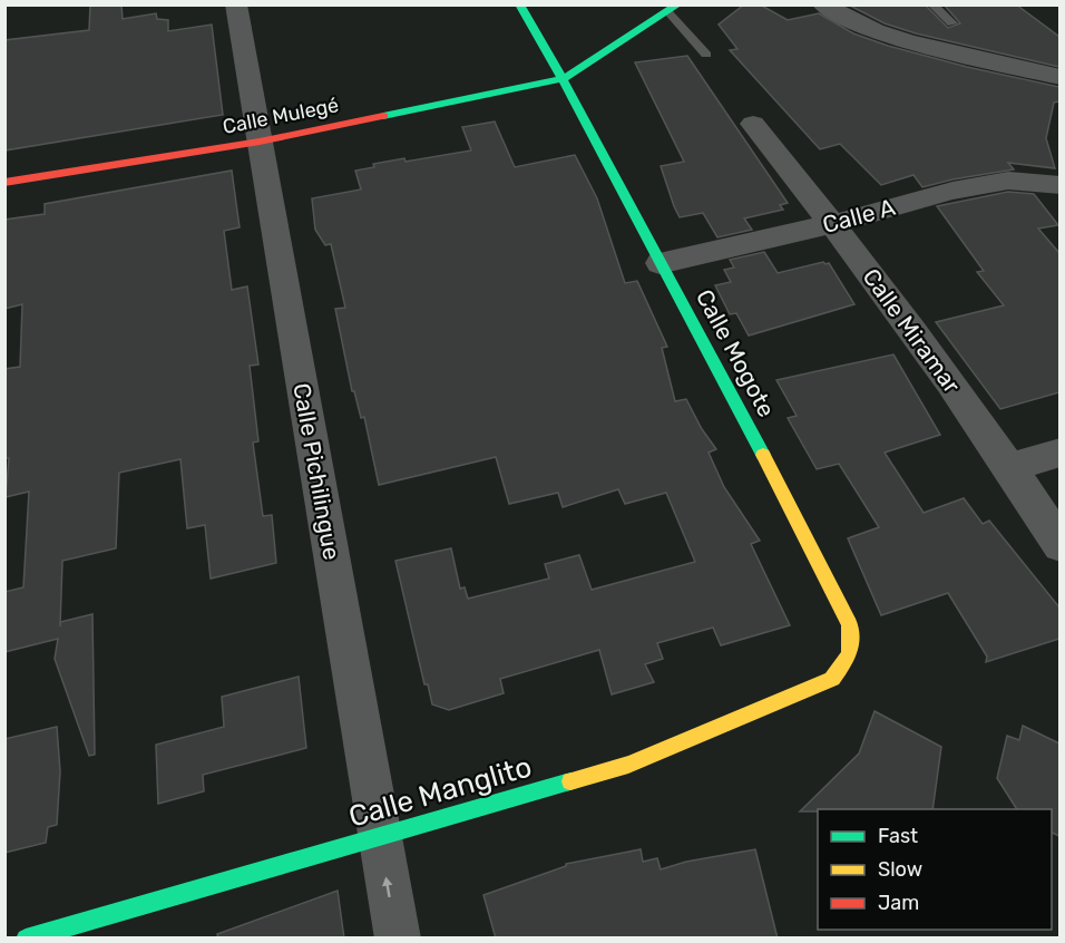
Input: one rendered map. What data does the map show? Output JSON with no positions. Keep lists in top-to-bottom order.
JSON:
{
  "streets": {
    "street": [
      "Calle Mulegé",
      "Calle A",
      "Calle Miramar",
      "Calle Mogote",
      "Calle Pichilingue",
      "Calle Manglito"
    ]
  },
  "crossings": [
    ["Calle Mulegé", "Calle Mogote"],
    ["Calle Mulegé", "Calle Pichilingue"],
    ["Calle A", "Calle Miramar"],
    ["Calle A", "Calle Mogote"],
    ["Calle Mogote", "Calle Manglito"],
    ["Calle Pichilingue", "Calle Manglito"]
  ],
  "legend": ["Fast", "Slow", "Jam"]
}
